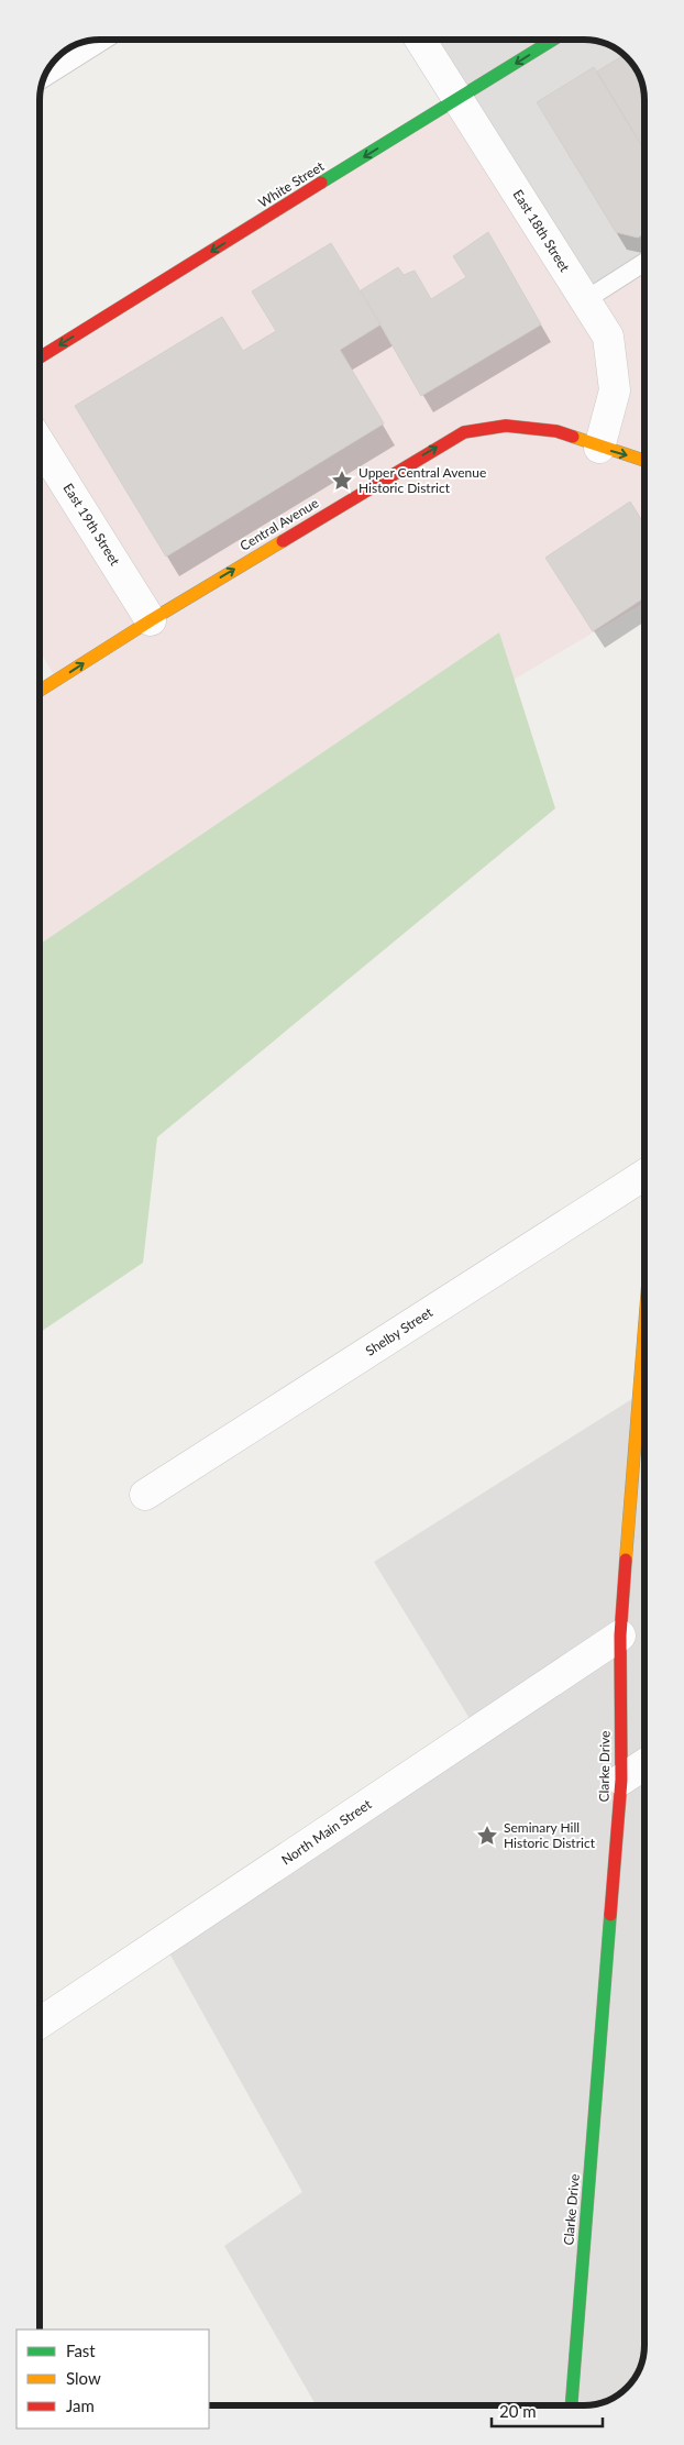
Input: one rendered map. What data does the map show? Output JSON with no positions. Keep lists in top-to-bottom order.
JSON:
{
  "streets": {
    "main road": ["White Street", "Central Avenue", "Clarke Drive"],
    "street": [
      "East 18th Street",
      "East 19th Street",
      "Shelby Street",
      "North Main Street"
    ]
  },
  "crossings": [
    ["White Street", "East 18th Street"],
    ["East 18th Street", "Central Avenue"],
    ["East 19th Street", "Central Avenue"],
    ["Clarke Drive", "North Main Street"]
  ],
  "one_way": ["White Street", "Central Avenue"],
  "places": {
    "place": ["Upper Central Avenue Historic District", "Seminary Hill Historic District"]
  },
  "legend": ["Fast", "Slow", "Jam"],
  "scale_bar": "20 m"
}
